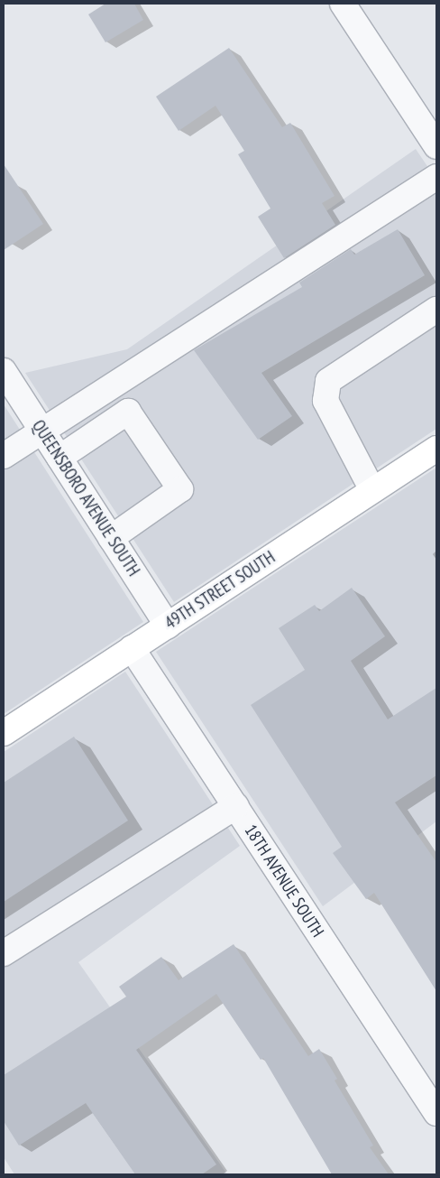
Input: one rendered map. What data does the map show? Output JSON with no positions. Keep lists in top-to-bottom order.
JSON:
{
  "streets": {
    "main road": ["49TH STREET SOUTH"],
    "street": ["QUEENSBORO AVENUE SOUTH", "18TH AVENUE SOUTH"]
  },
  "crossings": [
    ["QUEENSBORO AVENUE SOUTH", "49TH STREET SOUTH"],
    ["49TH STREET SOUTH", "18TH AVENUE SOUTH"]
  ]
}
